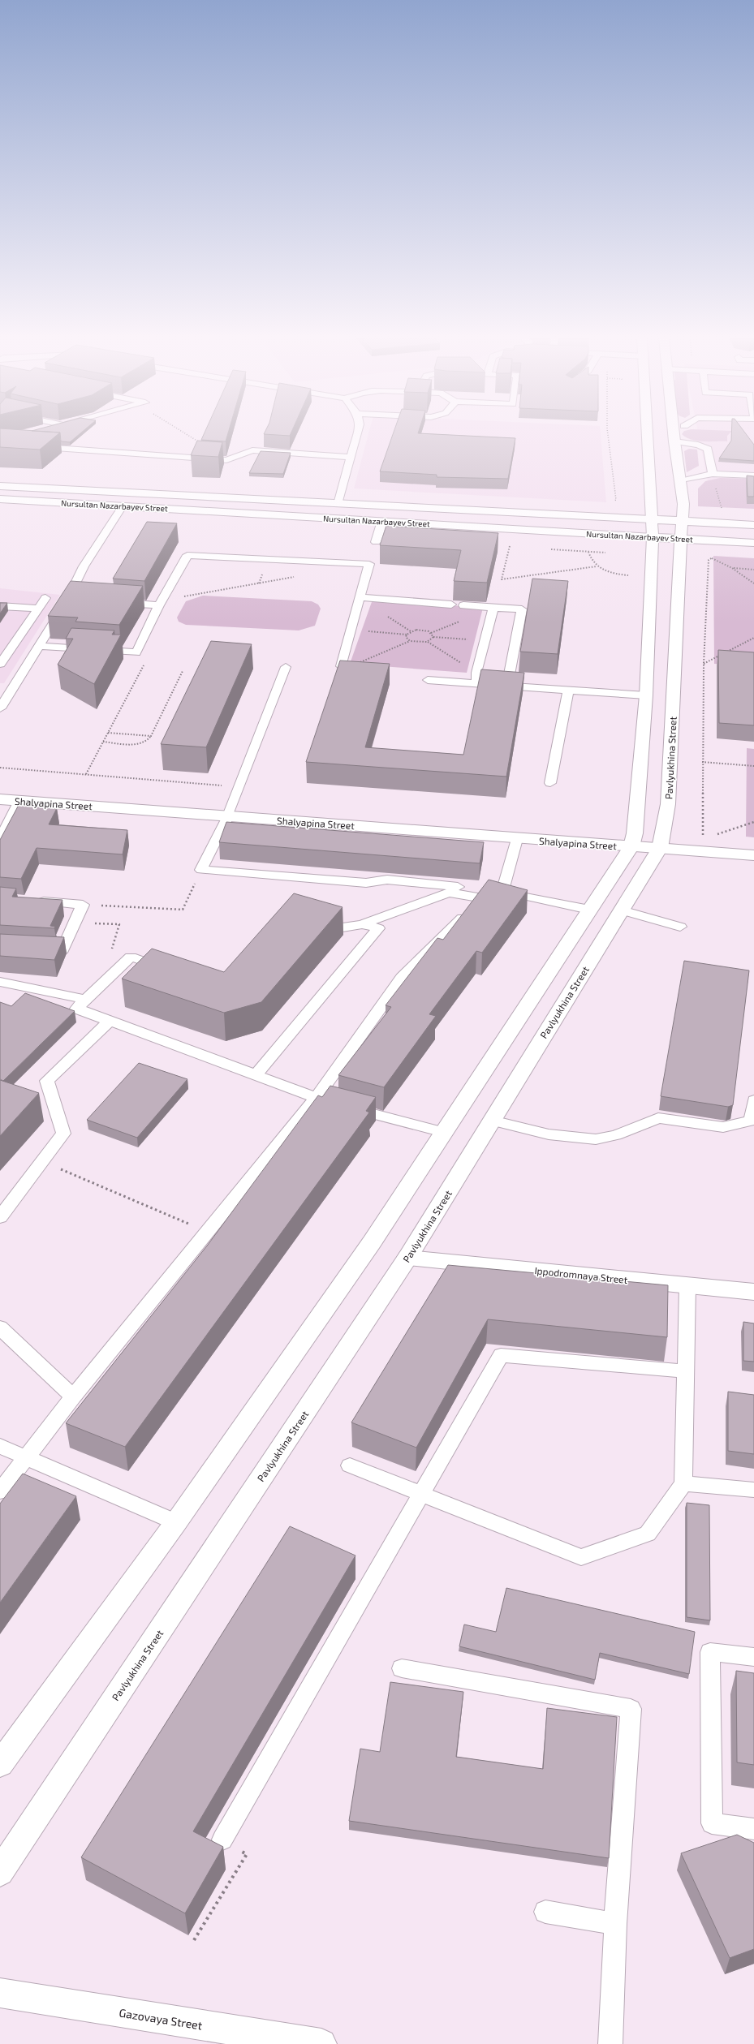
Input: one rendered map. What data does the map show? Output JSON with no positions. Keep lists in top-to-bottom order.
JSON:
{
  "streets": {
    "main road": [
      "Nursultan Nazarbayev Street",
      "Pavlyukhina Street",
      "Shalyapina Street",
      "Ippodromnaya Street",
      "Gazovaya Street"
    ]
  },
  "crossings": [
    ["Nursultan Nazarbayev Street", "Pavlyukhina Street"],
    ["Pavlyukhina Street", "Shalyapina Street"],
    ["Pavlyukhina Street", "Ippodromnaya Street"]
  ]
}
